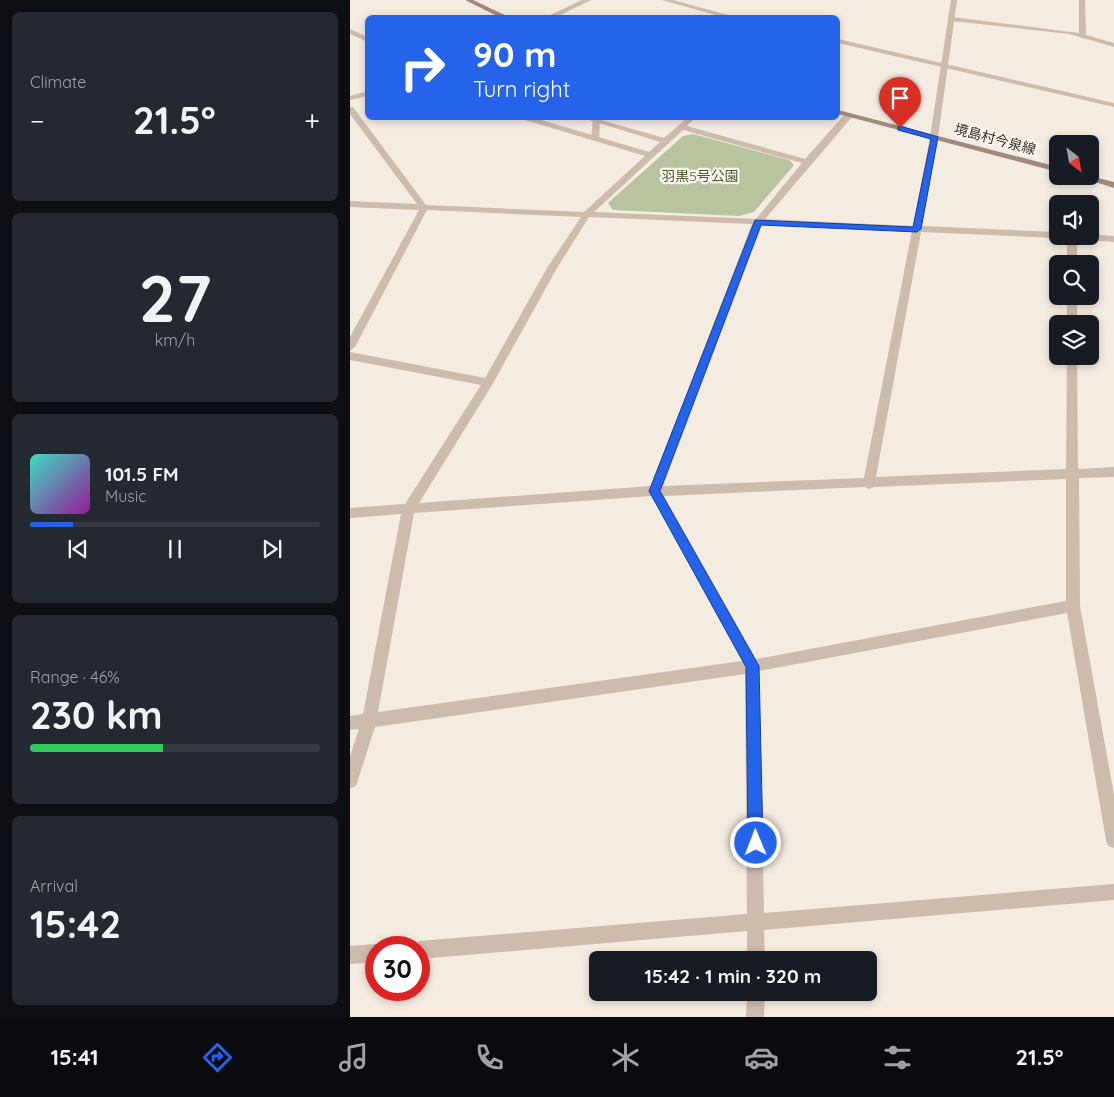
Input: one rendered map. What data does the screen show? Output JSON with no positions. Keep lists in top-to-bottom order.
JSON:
{
  "streets": {
    "main road": ["境島村今泉線"]
  },
  "parks": ["羽黒5号公園"],
  "north": "bottom right",
  "page": {
    "tile": [
      "Climate",
      ["27", "km/h"],
      ["Range · 46%", "230 km"],
      ["Arrival", "15:42"]
    ],
    "turn": ["90 m", "Turn right"],
    "heat": ["−", "21.5°", "+"],
    "song": ["101.5 FM", "Music"],
    "limit": "30",
    "trip": "15:42 · 1 min · 320 m",
    "tabs": ["15:41", "21.5°"]
  }
}
